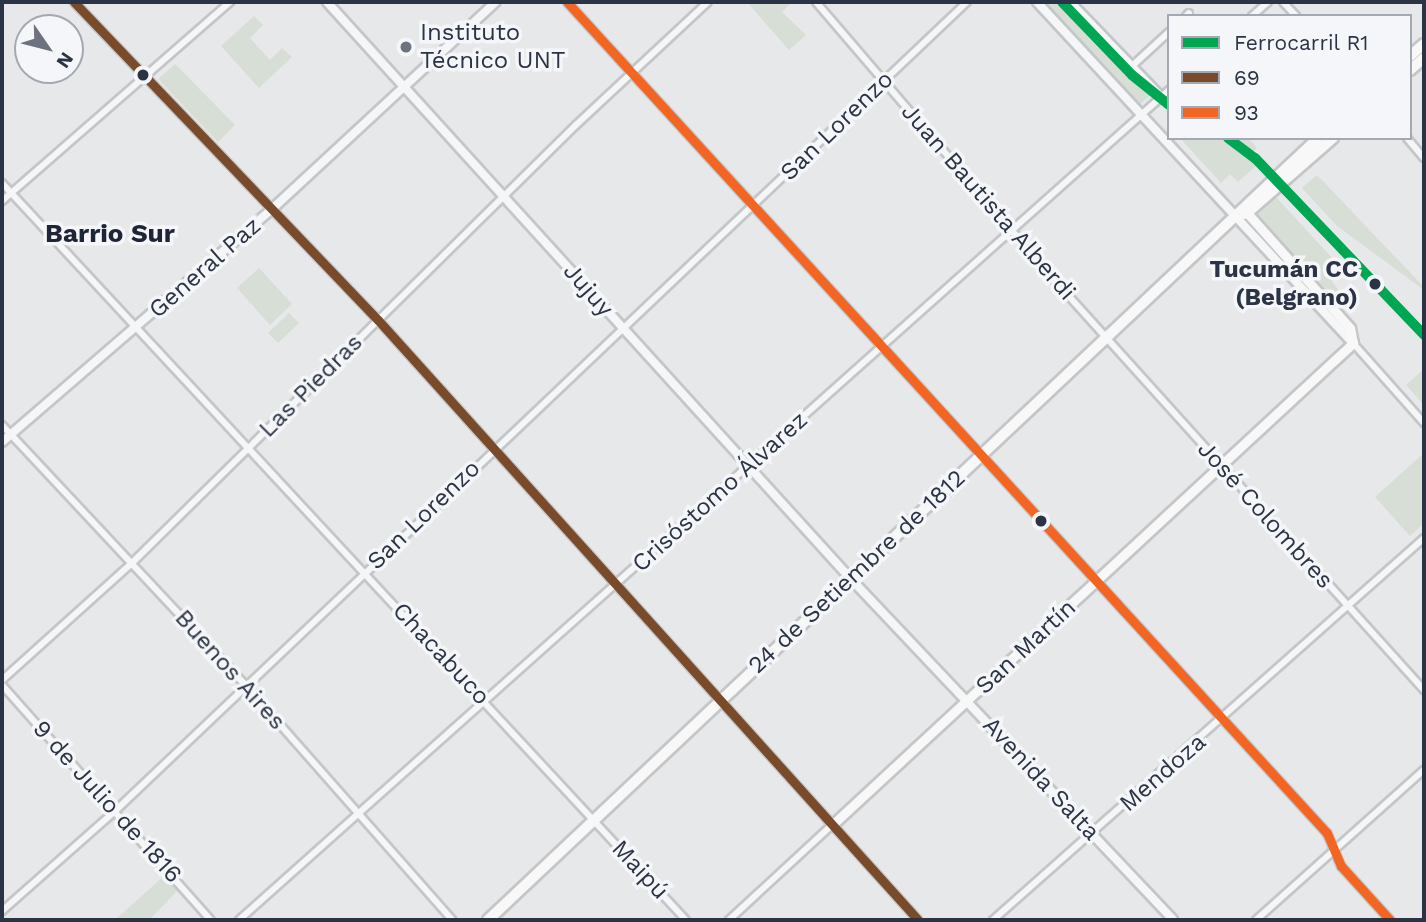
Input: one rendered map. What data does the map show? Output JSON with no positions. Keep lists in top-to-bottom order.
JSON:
{
  "streets": {
    "main road": ["24 de Setiembre de 1812", "San Martín"],
    "street": [
      "San Lorenzo",
      "Juan Bautista Alberdi",
      "General Paz",
      "Jujuy",
      "Las Piedras",
      "Crisóstomo Álvarez",
      "José Colombres",
      "Chacabuco",
      "Buenos Aires",
      "Mendoza",
      "Avenida Salta",
      "9 de Julio de 1816",
      "Maipú"
    ]
  },
  "crossings": [
    ["San Lorenzo", "Juan Bautista Alberdi"],
    ["San Lorenzo", "Jujuy"],
    ["San Lorenzo", "Chacabuco"],
    ["San Lorenzo", "Buenos Aires"],
    ["San Lorenzo", "9 de Julio de 1816"],
    ["Juan Bautista Alberdi", "Crisóstomo Álvarez"],
    ["Juan Bautista Alberdi", "José Colombres"],
    ["Juan Bautista Alberdi", "24 de Setiembre de 1812"],
    ["General Paz", "Jujuy"],
    ["General Paz", "Chacabuco"],
    ["General Paz", "Buenos Aires"],
    ["Jujuy", "Las Piedras"],
    ["Jujuy", "Crisóstomo Álvarez"],
    ["Jujuy", "24 de Setiembre de 1812"],
    ["Jujuy", "Avenida Salta"],
    ["Las Piedras", "Chacabuco"],
    ["Las Piedras", "Buenos Aires"],
    ["Las Piedras", "9 de Julio de 1816"],
    ["Crisóstomo Álvarez", "Chacabuco"],
    ["Crisóstomo Álvarez", "Buenos Aires"],
    ["José Colombres", "24 de Setiembre de 1812"],
    ["José Colombres", "San Martín"],
    ["José Colombres", "Mendoza"],
    ["24 de Setiembre de 1812", "Chacabuco"],
    ["24 de Setiembre de 1812", "Avenida Salta"],
    ["24 de Setiembre de 1812", "Maipú"],
    ["San Martín", "Avenida Salta"],
    ["Chacabuco", "Maipú"],
    ["Mendoza", "Avenida Salta"]
  ],
  "districts": ["Barrio Sur"],
  "places": ["Instituto Técnico UNT", "Tucumán CC (Belgrano)"],
  "lines": ["rail line R1", "transit line 69", "transit line 93"],
  "legend": ["Ferrocarril R1", "69", "93"],
  "north": "bottom right"
}
